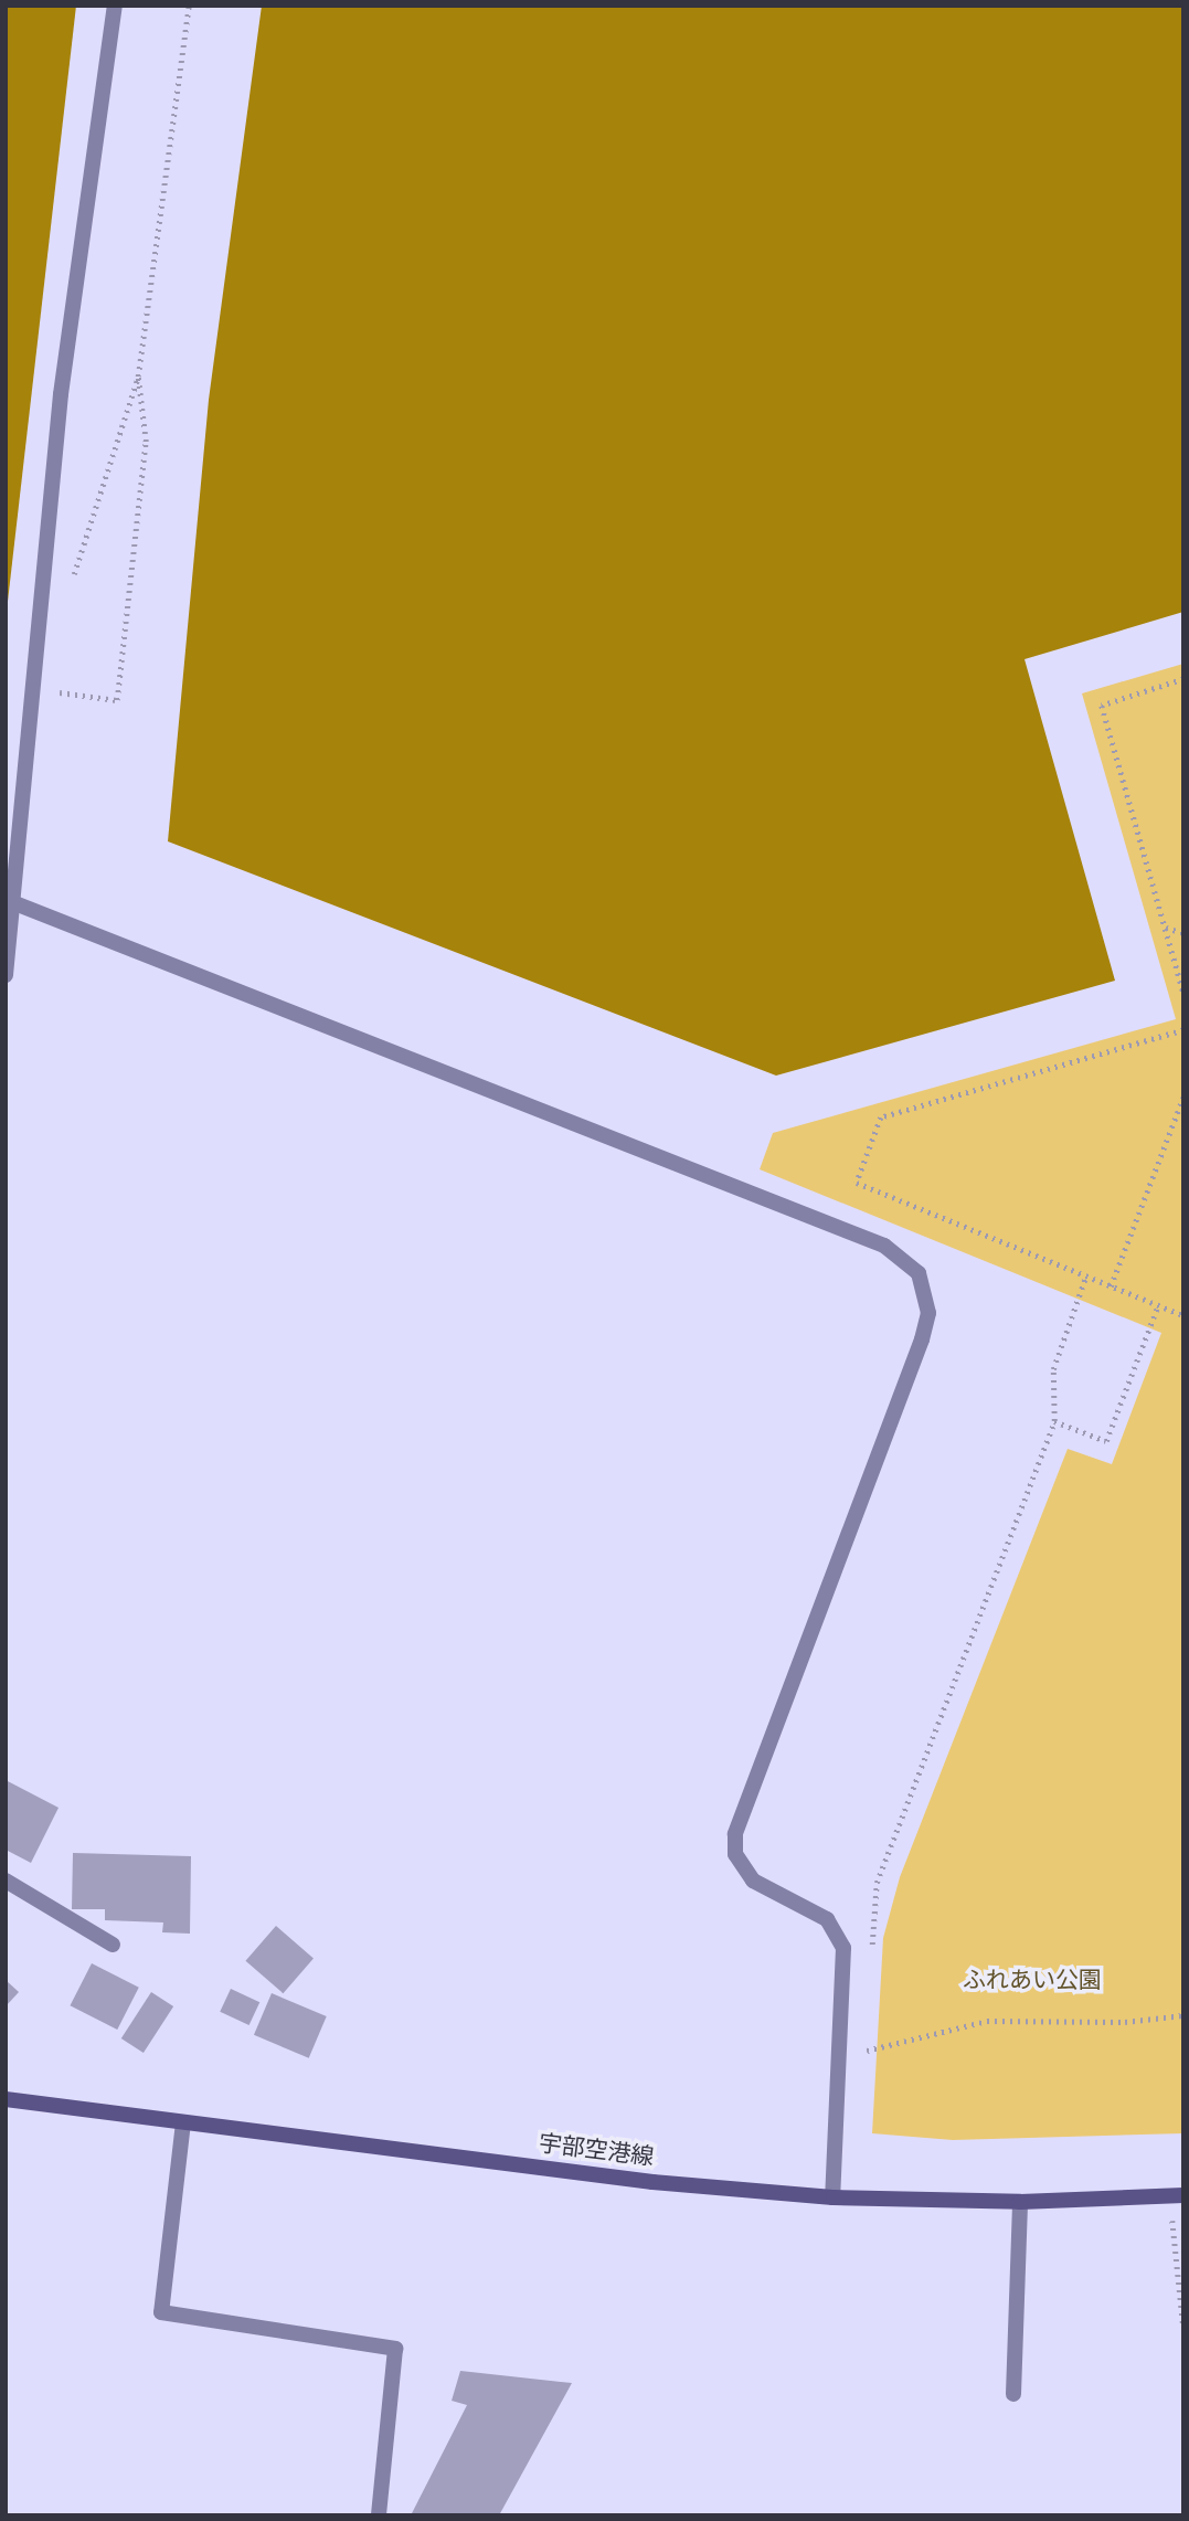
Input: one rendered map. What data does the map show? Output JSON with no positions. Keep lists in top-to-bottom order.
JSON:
{
  "streets": {
    "main road": ["宇部空港線"]
  },
  "parks": ["ふれあい公園"]
}
